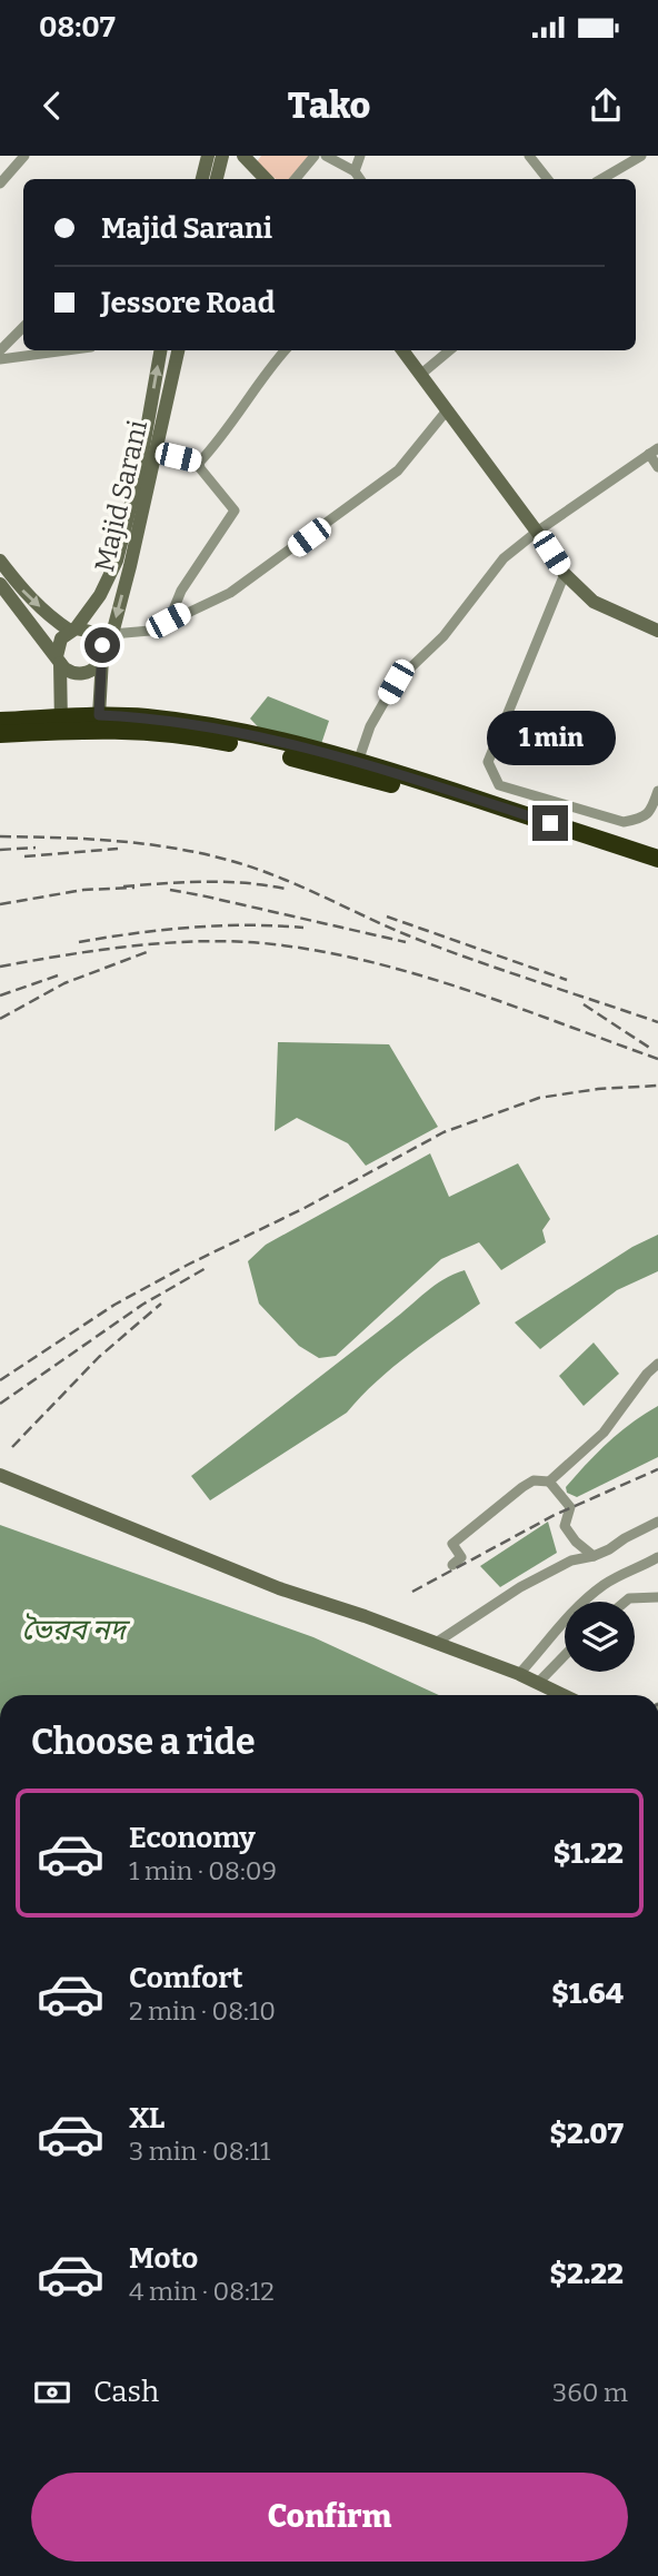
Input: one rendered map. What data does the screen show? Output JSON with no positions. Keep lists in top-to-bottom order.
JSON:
{
  "streets": {
    "main road": ["Majid Sarani"]
  },
  "water": ["ভৈরব নদ"],
  "page": {
    "status": "08:07",
    "header": "Tako",
    "banner": ["Majid Sarani", "Jessore Road"],
    "bubble": "1 min",
    "heading": "Choose a ride",
    "list": [
      {
        "name": "Economy",
        "note": "1 min · 08:09",
        "value": "$1.22"
      },
      {
        "name": "Comfort",
        "note": "2 min · 08:10",
        "value": "$1.64"
      },
      {
        "name": "XL",
        "note": "3 min · 08:11",
        "value": "$2.07"
      },
      {
        "name": "Moto",
        "note": "4 min · 08:12",
        "value": "$2.22"
      }
    ],
    "pay": ["Cash", "360 m"],
    "buttons": "Confirm"
  }
}
